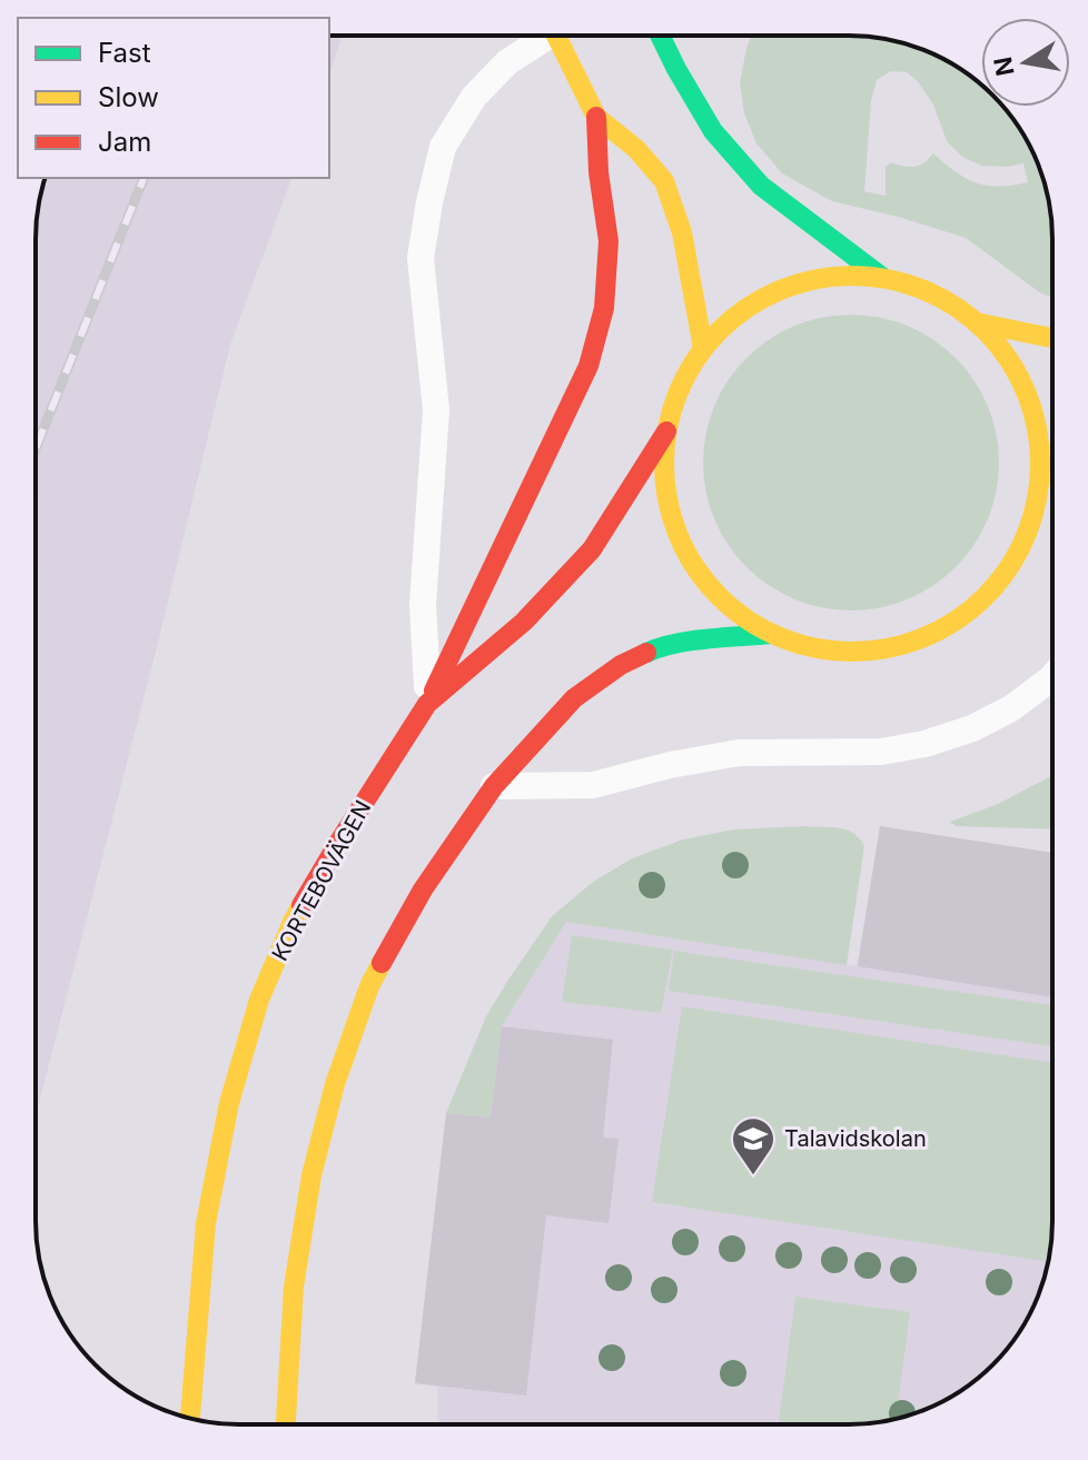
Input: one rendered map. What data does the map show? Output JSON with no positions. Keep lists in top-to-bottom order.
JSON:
{
  "streets": {
    "street": ["KORTEBOVÄGEN"]
  },
  "places": {
    "school or university": ["Talavidskolan"]
  },
  "legend": ["Fast", "Slow", "Jam"],
  "north": "left"
}
